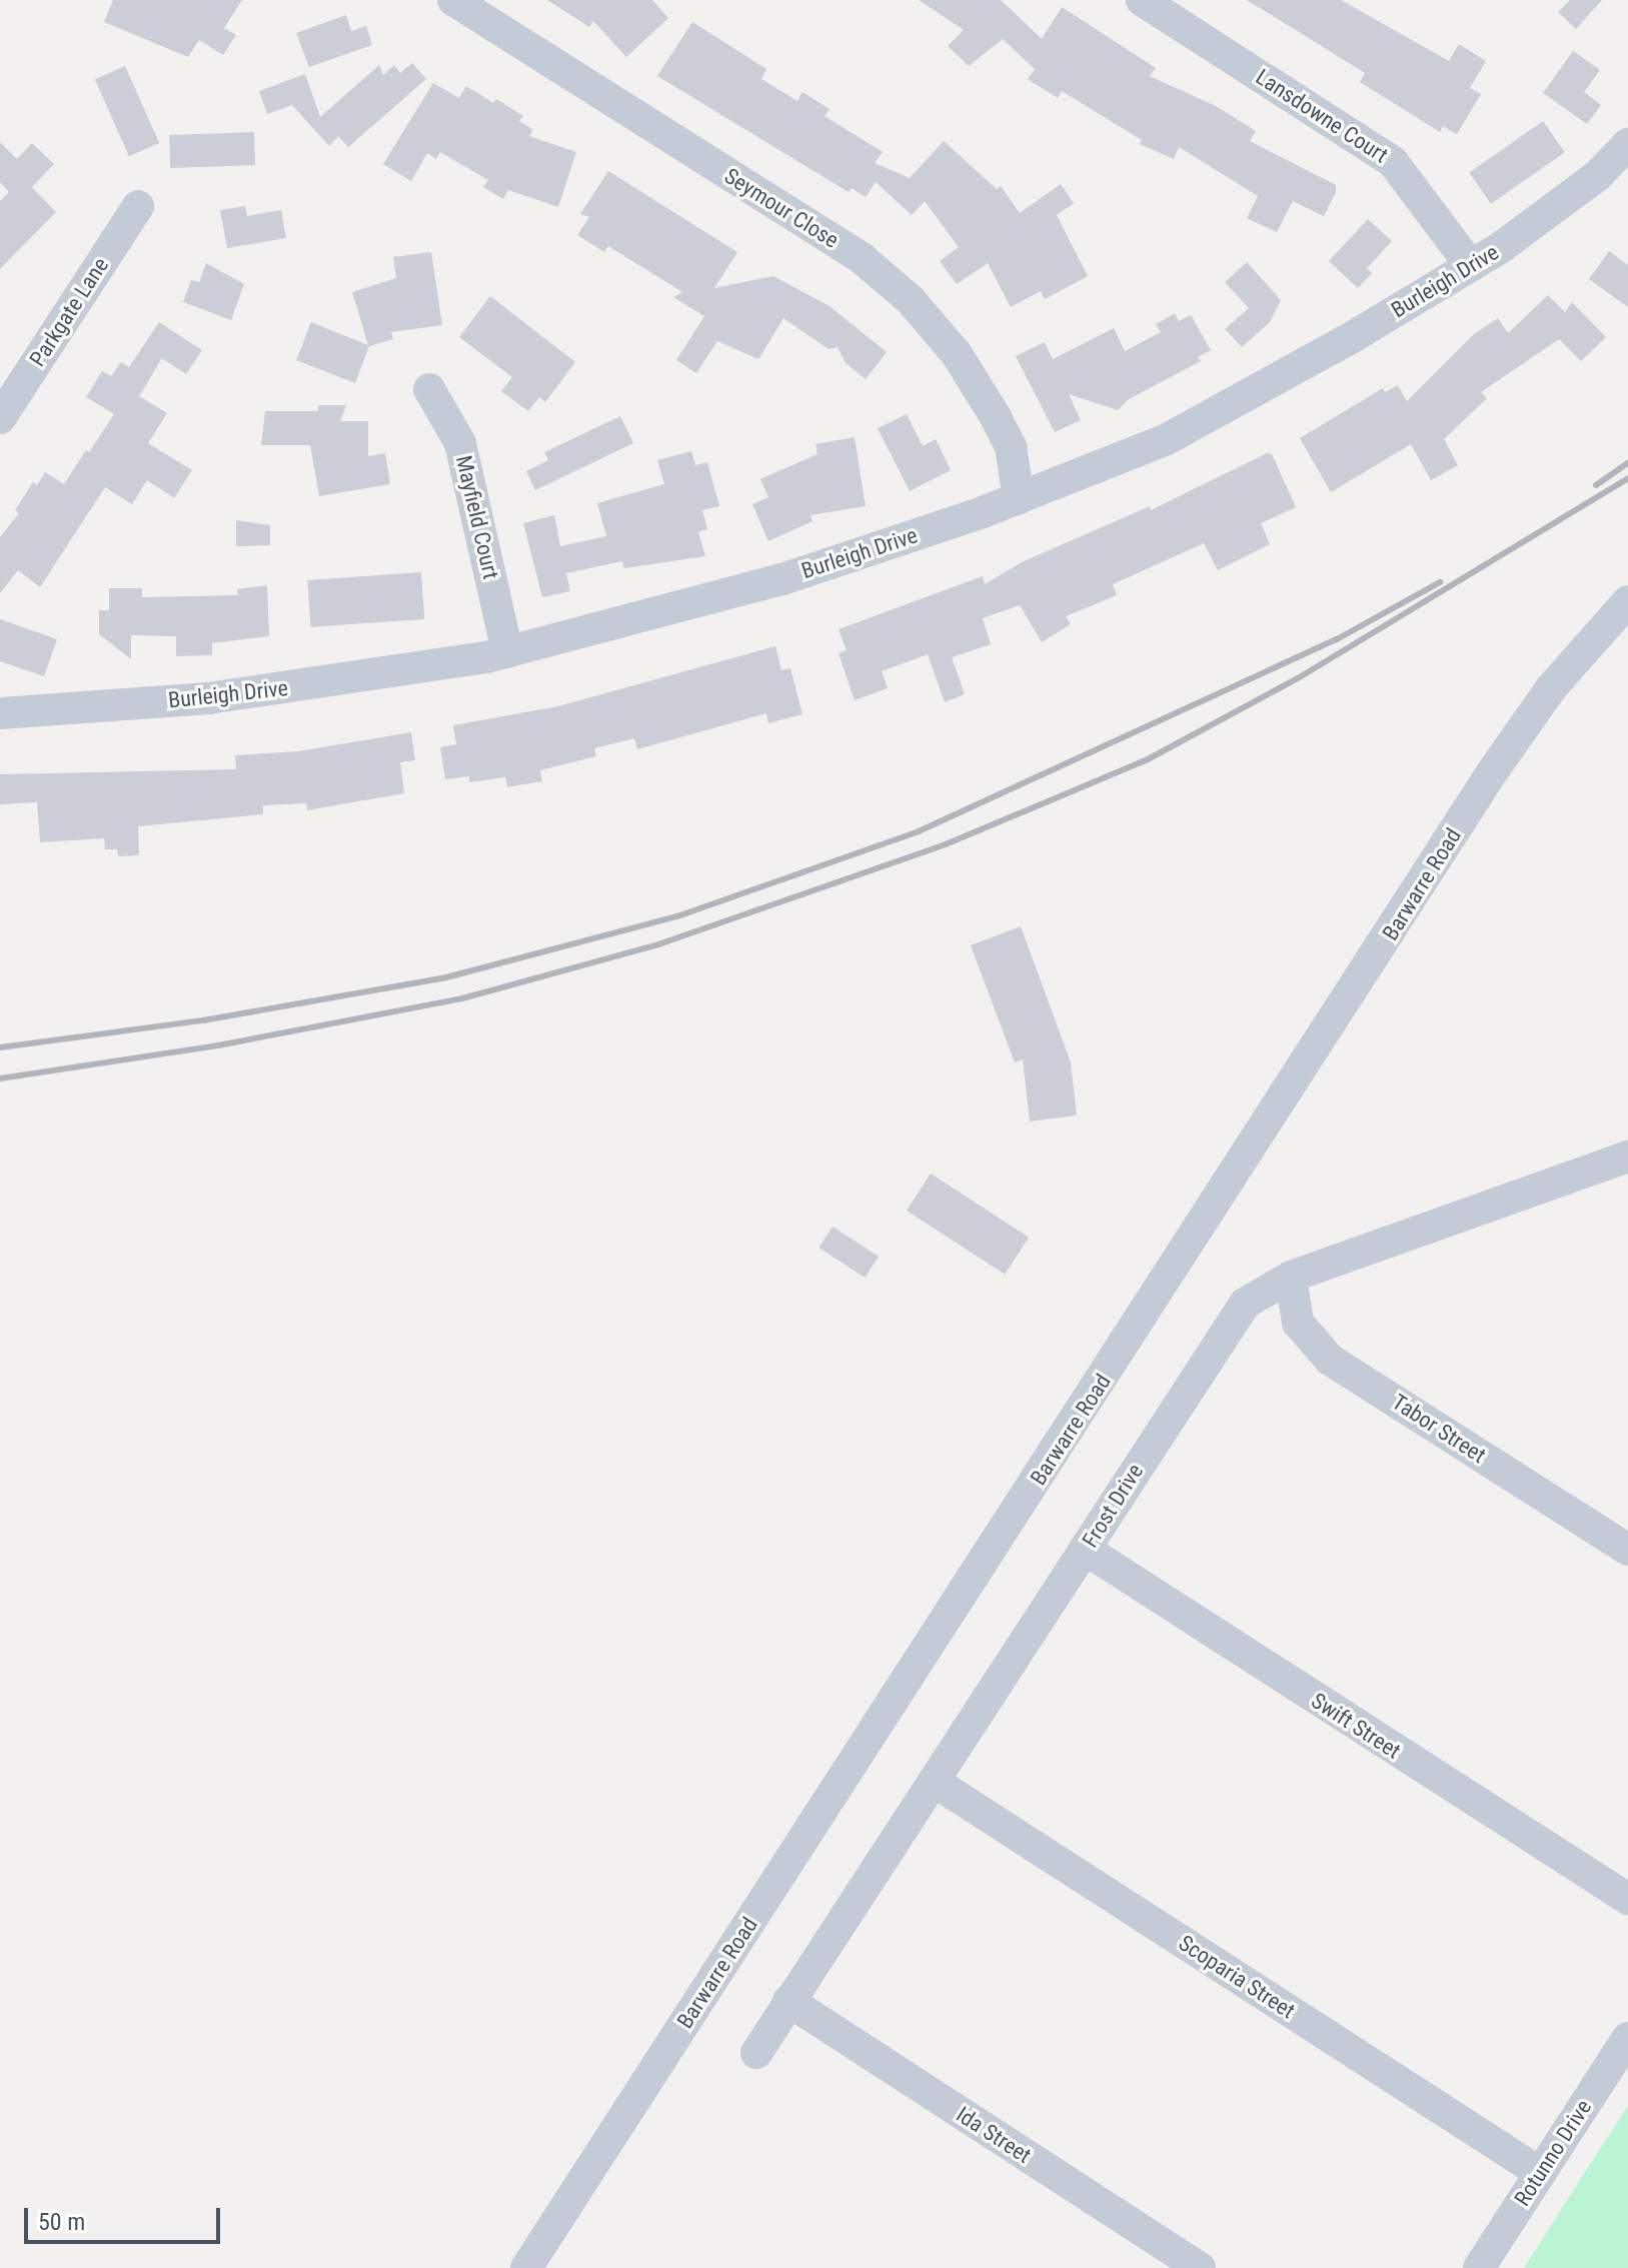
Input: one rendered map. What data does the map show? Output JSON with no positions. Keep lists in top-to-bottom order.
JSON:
{
  "streets": {
    "street": [
      "Lansdowne Court",
      "Seymour Close",
      "Burleigh Drive",
      "Parkgate Lane",
      "Mayfield Court",
      "Barwarre Road",
      "Tabor Street",
      "Frost Drive",
      "Swift Street",
      "Scoparia Street",
      "Ida Street",
      "Rotunno Drive"
    ]
  },
  "crossings": [
    ["Lansdowne Court", "Burleigh Drive"],
    ["Seymour Close", "Burleigh Drive"],
    ["Burleigh Drive", "Mayfield Court"],
    ["Tabor Street", "Frost Drive"],
    ["Frost Drive", "Swift Street"],
    ["Frost Drive", "Scoparia Street"],
    ["Frost Drive", "Ida Street"],
    ["Scoparia Street", "Rotunno Drive"]
  ],
  "scale_bar": "50 m"
}
